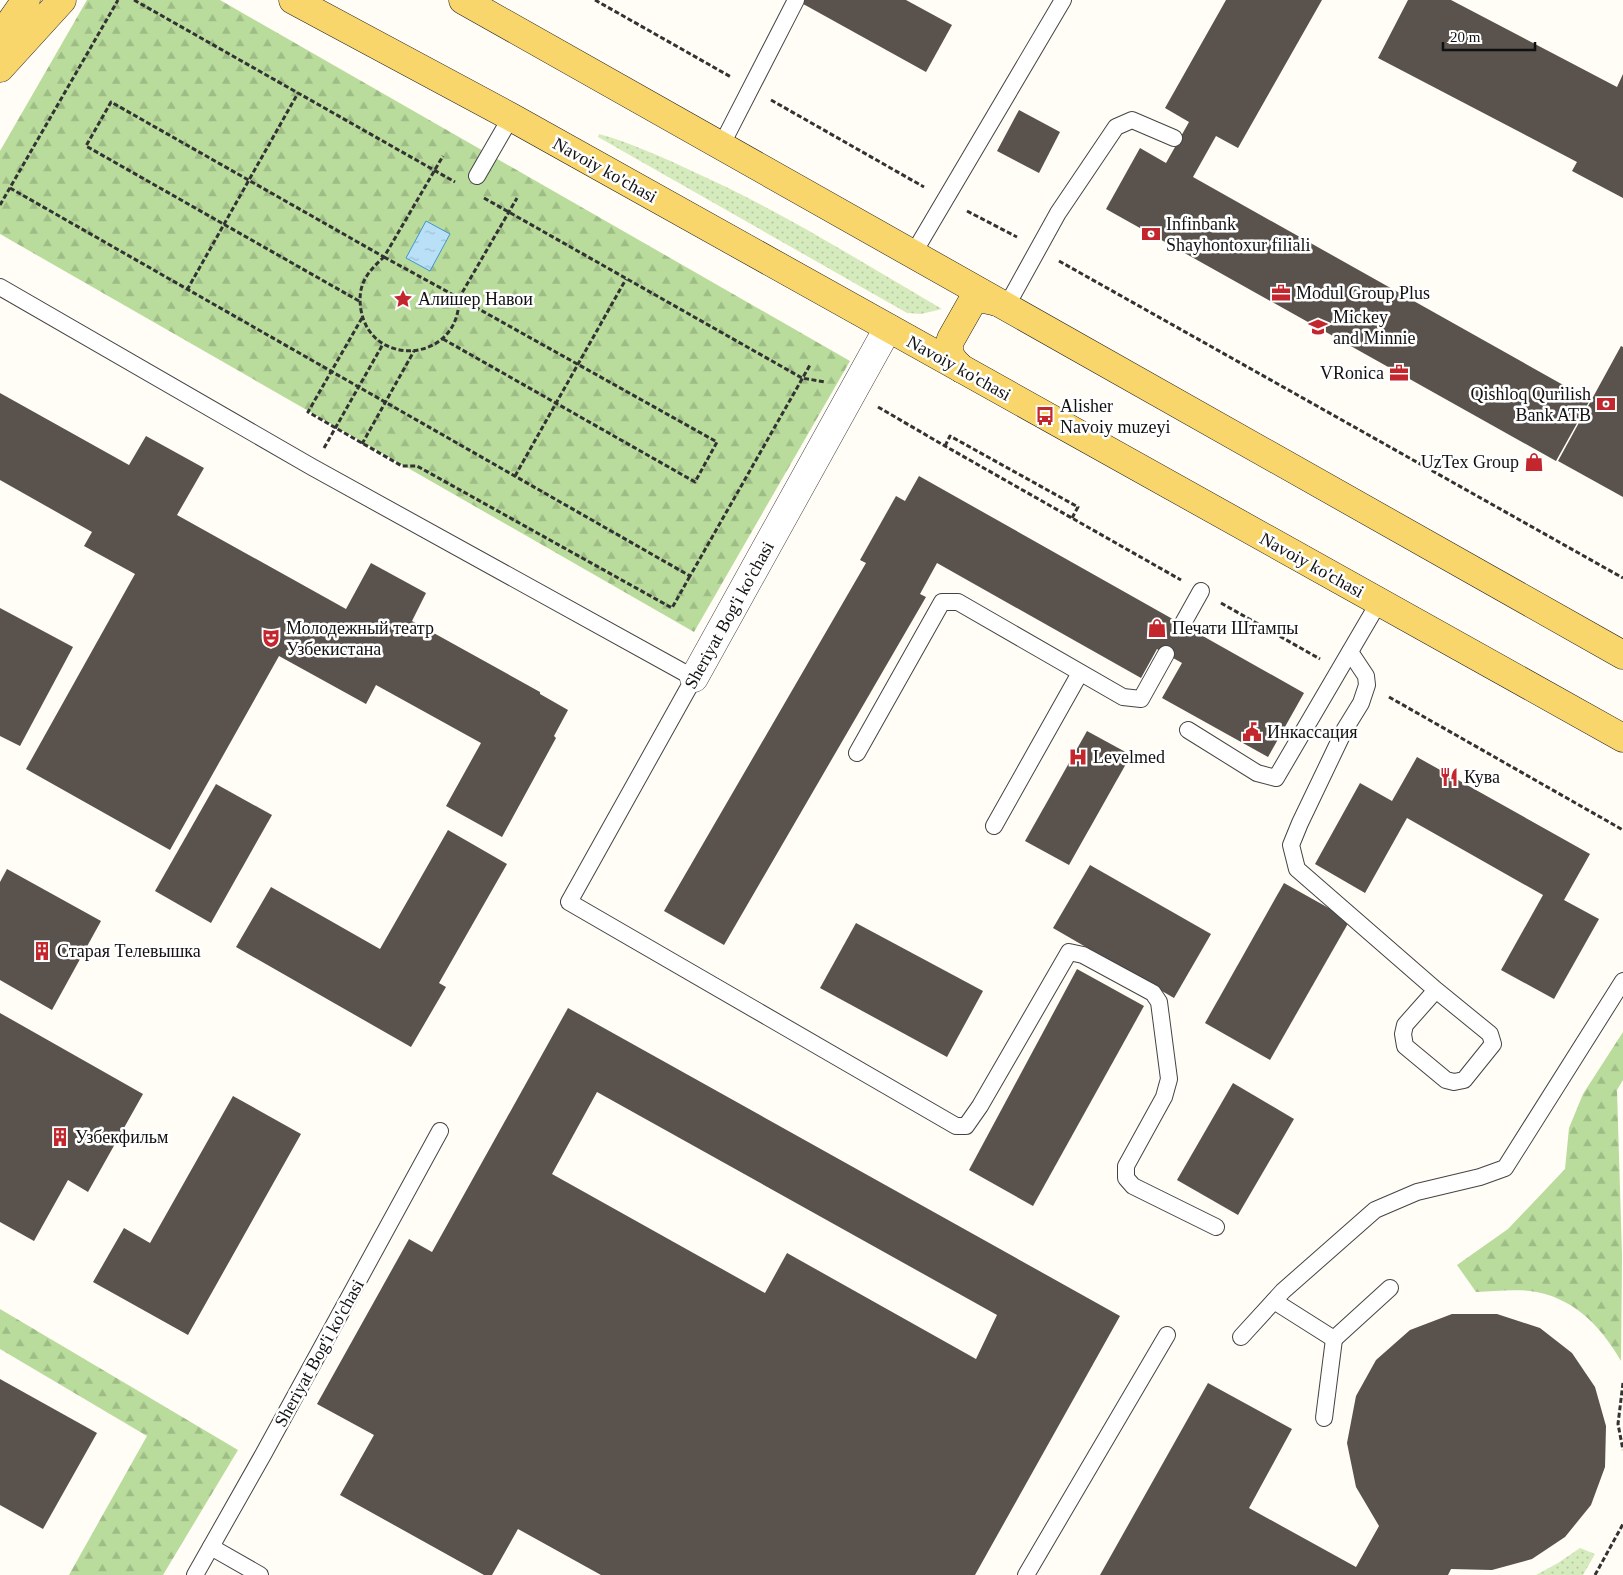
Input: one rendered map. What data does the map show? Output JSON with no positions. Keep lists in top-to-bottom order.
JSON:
{
  "streets": {
    "main road": ["Navoiy ko'chasi"],
    "street": ["Sheriyat Bog'i ko'chasi"]
  },
  "crossings": [
    ["Navoiy ko'chasi", "Sheriyat Bog'i ko'chasi"]
  ],
  "places": {
    "bank": ["Infinbank Shayhontoxur filiali", "Qishloq Qurilish Bank ATB"],
    "office": ["Modul Group Plus", "VRonica"],
    "place": ["Алишер Навои"],
    "school or university": ["Mickey and Minnie"],
    "bus stop": ["Alisher Navoiy muzeyi"],
    "shop": ["UzTex Group", "Печати Штампы"],
    "theatre": ["Молодежный театр Узбекистана"],
    "public building": ["Инкасcация"],
    "hospital": ["Levelmed"],
    "restaurant": ["Кува"],
    "building": ["Старая Телевышка", "Узбекфильм"]
  },
  "scale_bar": "20 m"
}
